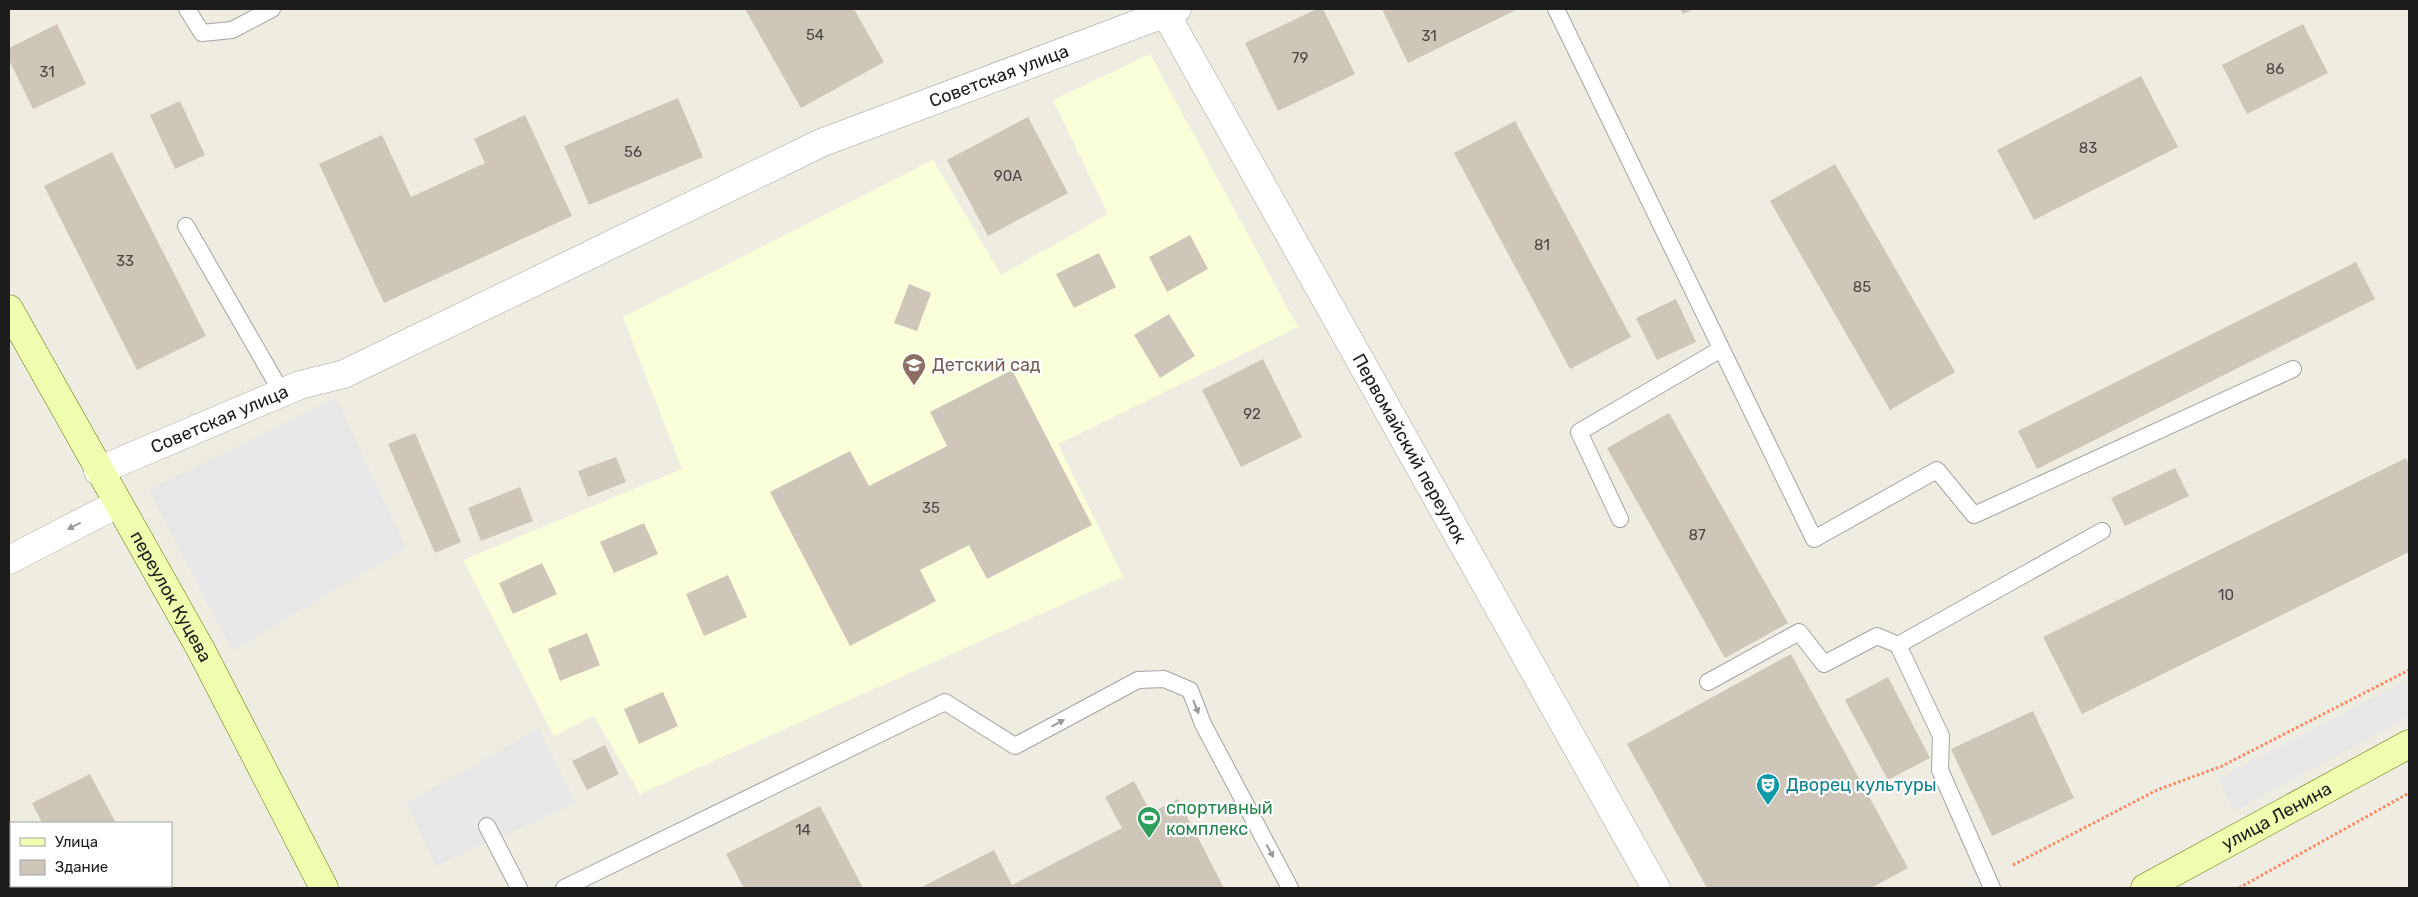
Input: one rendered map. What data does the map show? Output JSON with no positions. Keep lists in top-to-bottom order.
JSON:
{
  "streets": {
    "street": [
      "Советская улица",
      "Первомайский переулок",
      "переулок Куцева",
      "улица Ленина"
    ]
  },
  "crossings": [
    ["Советская улица", "Первомайский переулок"],
    ["Советская улица", "переулок Куцева"]
  ],
  "places": {
    "school or university": ["Детский сад"],
    "theatre": ["Дворец культуры"],
    "sports": ["спортивный комплекс"]
  },
  "house_numbers": [
    "54",
    "31",
    "79",
    "86",
    "31",
    "83",
    "56",
    "90А",
    "81",
    "33",
    "85",
    "92",
    "35",
    "87",
    "10",
    "14"
  ],
  "legend": ["Улица", "Здание"]
}
